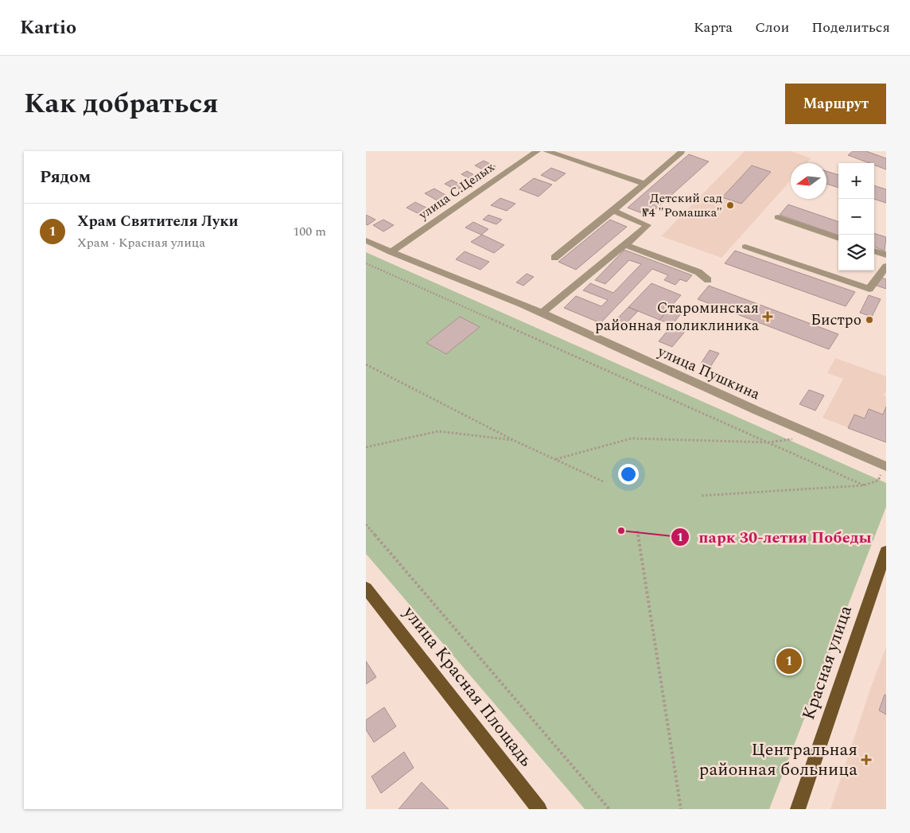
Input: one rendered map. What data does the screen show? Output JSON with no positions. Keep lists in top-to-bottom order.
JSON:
{
  "streets": {
    "main road": ["Красная улица", "улица Красная Площадь"],
    "street": ["улица С.Целых", "улица Пушкина"]
  },
  "crossings": [
    ["улица С.Целых", "улица Пушкина"]
  ],
  "places": {
    "other": ["Детский сад №4 \"Ромашка\"", "Бистро", "парк 30-летия Победы"],
    "health": ["Староминская районная поликлиника", "Центральная районная больница"]
  },
  "north": "left",
  "page": {
    "header": "Kartio",
    "nav": ["Карта", "Слои", "Поделиться"],
    "title": "Как добраться",
    "buttons": "Маршрут",
    "heading": "Рядом",
    "map_buttons": ["+", "−"],
    "list": [
      {
        "mark": "1",
        "name": "Храм Святителя Луки",
        "note": "Храм · Красная улица",
        "value": "100 m"
      }
    ],
    "pins": "1"
  }
}
